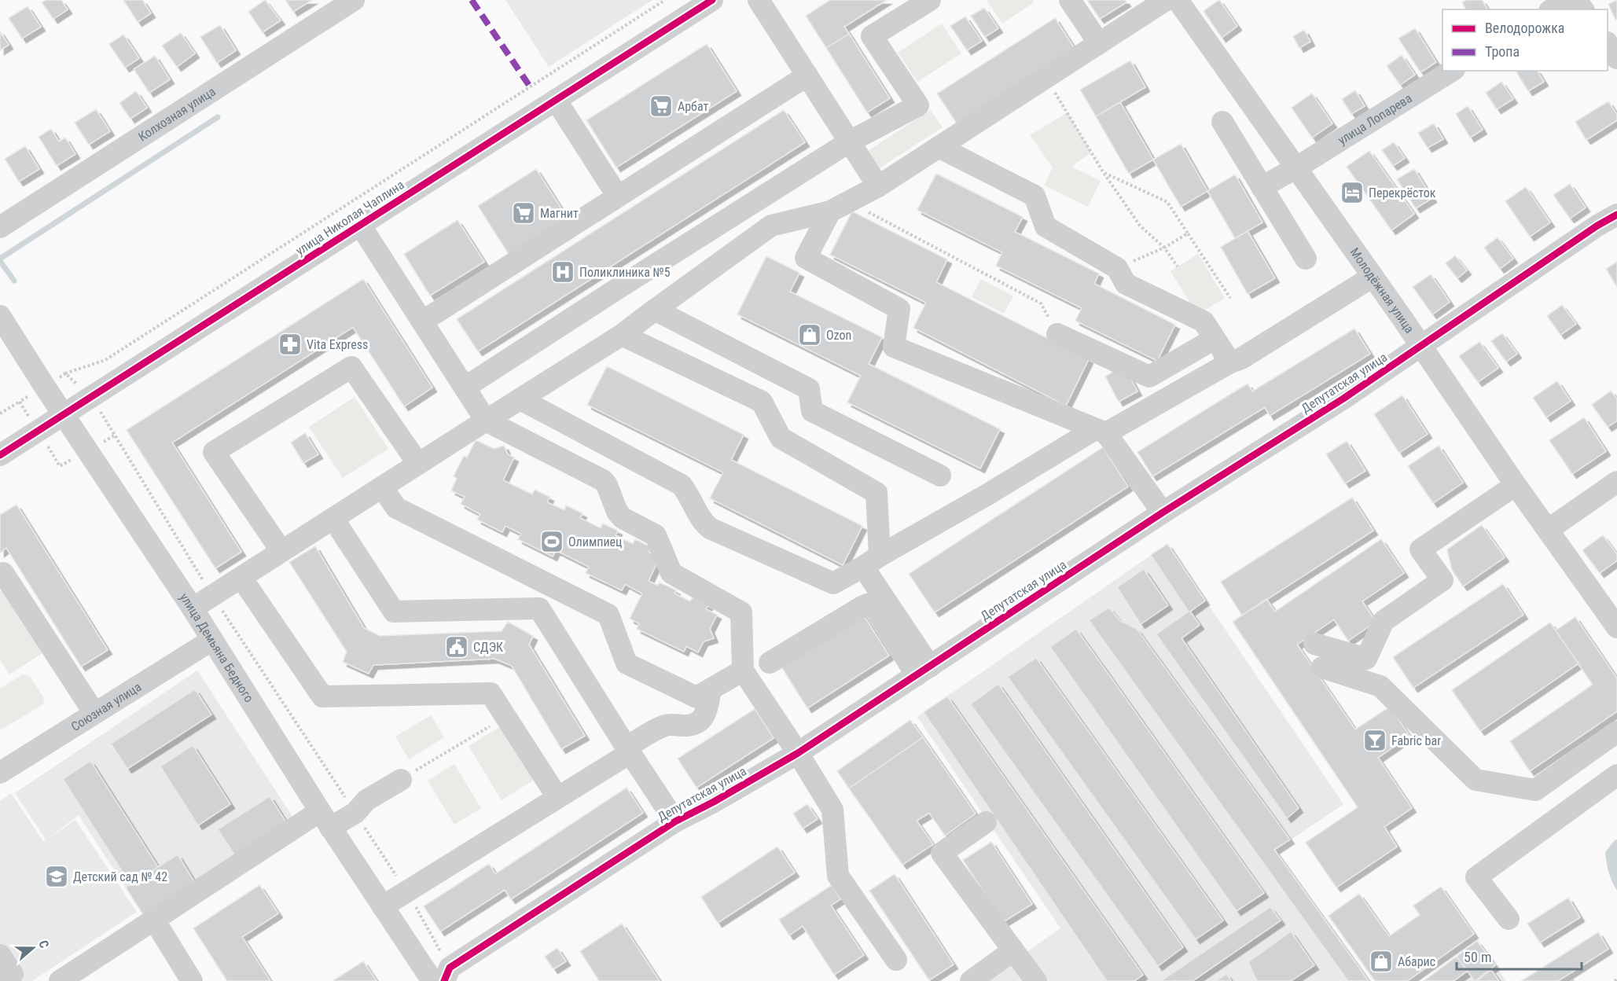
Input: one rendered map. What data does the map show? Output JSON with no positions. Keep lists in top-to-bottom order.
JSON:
{
  "streets": {
    "street": [
      "Колхозная улица",
      "улица Лопарева",
      "улица Николая Чаплина",
      "Молодёжная улица",
      "Депутатская улица",
      "улица Демьяна Бедного",
      "Союзная улица"
    ]
  },
  "crossings": [
    ["улица Лопарева", "Молодёжная улица"],
    ["улица Николая Чаплина", "улица Демьяна Бедного"],
    ["Молодёжная улица", "Депутатская улица"],
    ["Депутатская улица", "улица Демьяна Бедного"],
    ["улица Демьяна Бедного", "Союзная улица"]
  ],
  "places": {
    "supermarket": ["Арбат", "Магнит"],
    "hotel": ["Перекрёсток"],
    "hospital": ["Поликлиника №5"],
    "shop": ["Ozon", "Абарис"],
    "pharmacy": ["Vita Express"],
    "sports": ["Олимпиец"],
    "public building": ["СДЭК"],
    "bar": ["Fabric bar"],
    "school or university": ["Детский сад № 42"]
  },
  "legend": ["Велодорожка", "Тропа"],
  "scale_bar": "50 m",
  "north": "right"
}
